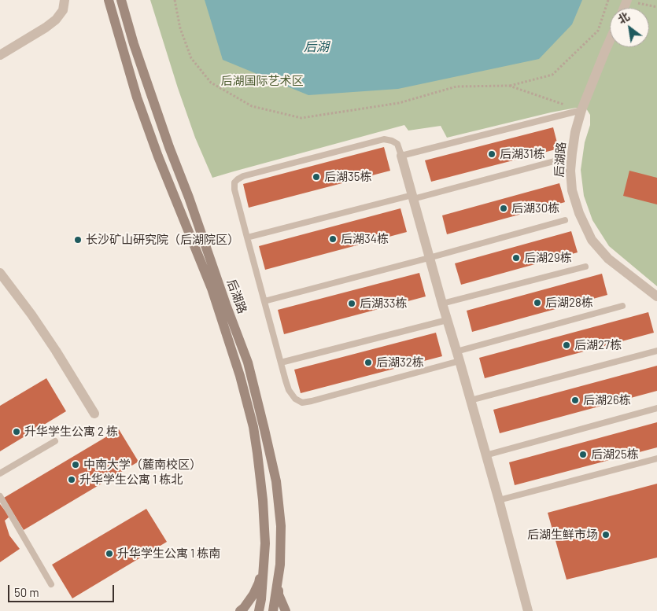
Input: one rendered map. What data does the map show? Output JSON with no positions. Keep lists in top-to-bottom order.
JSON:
{
  "streets": {
    "main road": ["后湖路"]
  },
  "water": ["后湖"],
  "parks": ["后湖国际艺术区"],
  "places": [
    "后湖31栋",
    "后湖35栋",
    "后湖30栋",
    "后湖34栋",
    "长沙矿山研究院（后湖院区）",
    "后湖29栋",
    "后湖28栋",
    "后湖33栋",
    "后湖27栋",
    "后湖32栋",
    "后湖26栋",
    "升华学生公寓 2 栋",
    "后湖25栋",
    "中南大学（麓南校区）",
    "升华学生公寓 1 栋北",
    "后湖生鲜市场",
    "升华学生公寓 1 栋南"
  ],
  "scale_bar": "50 m",
  "north": "top left"
}
